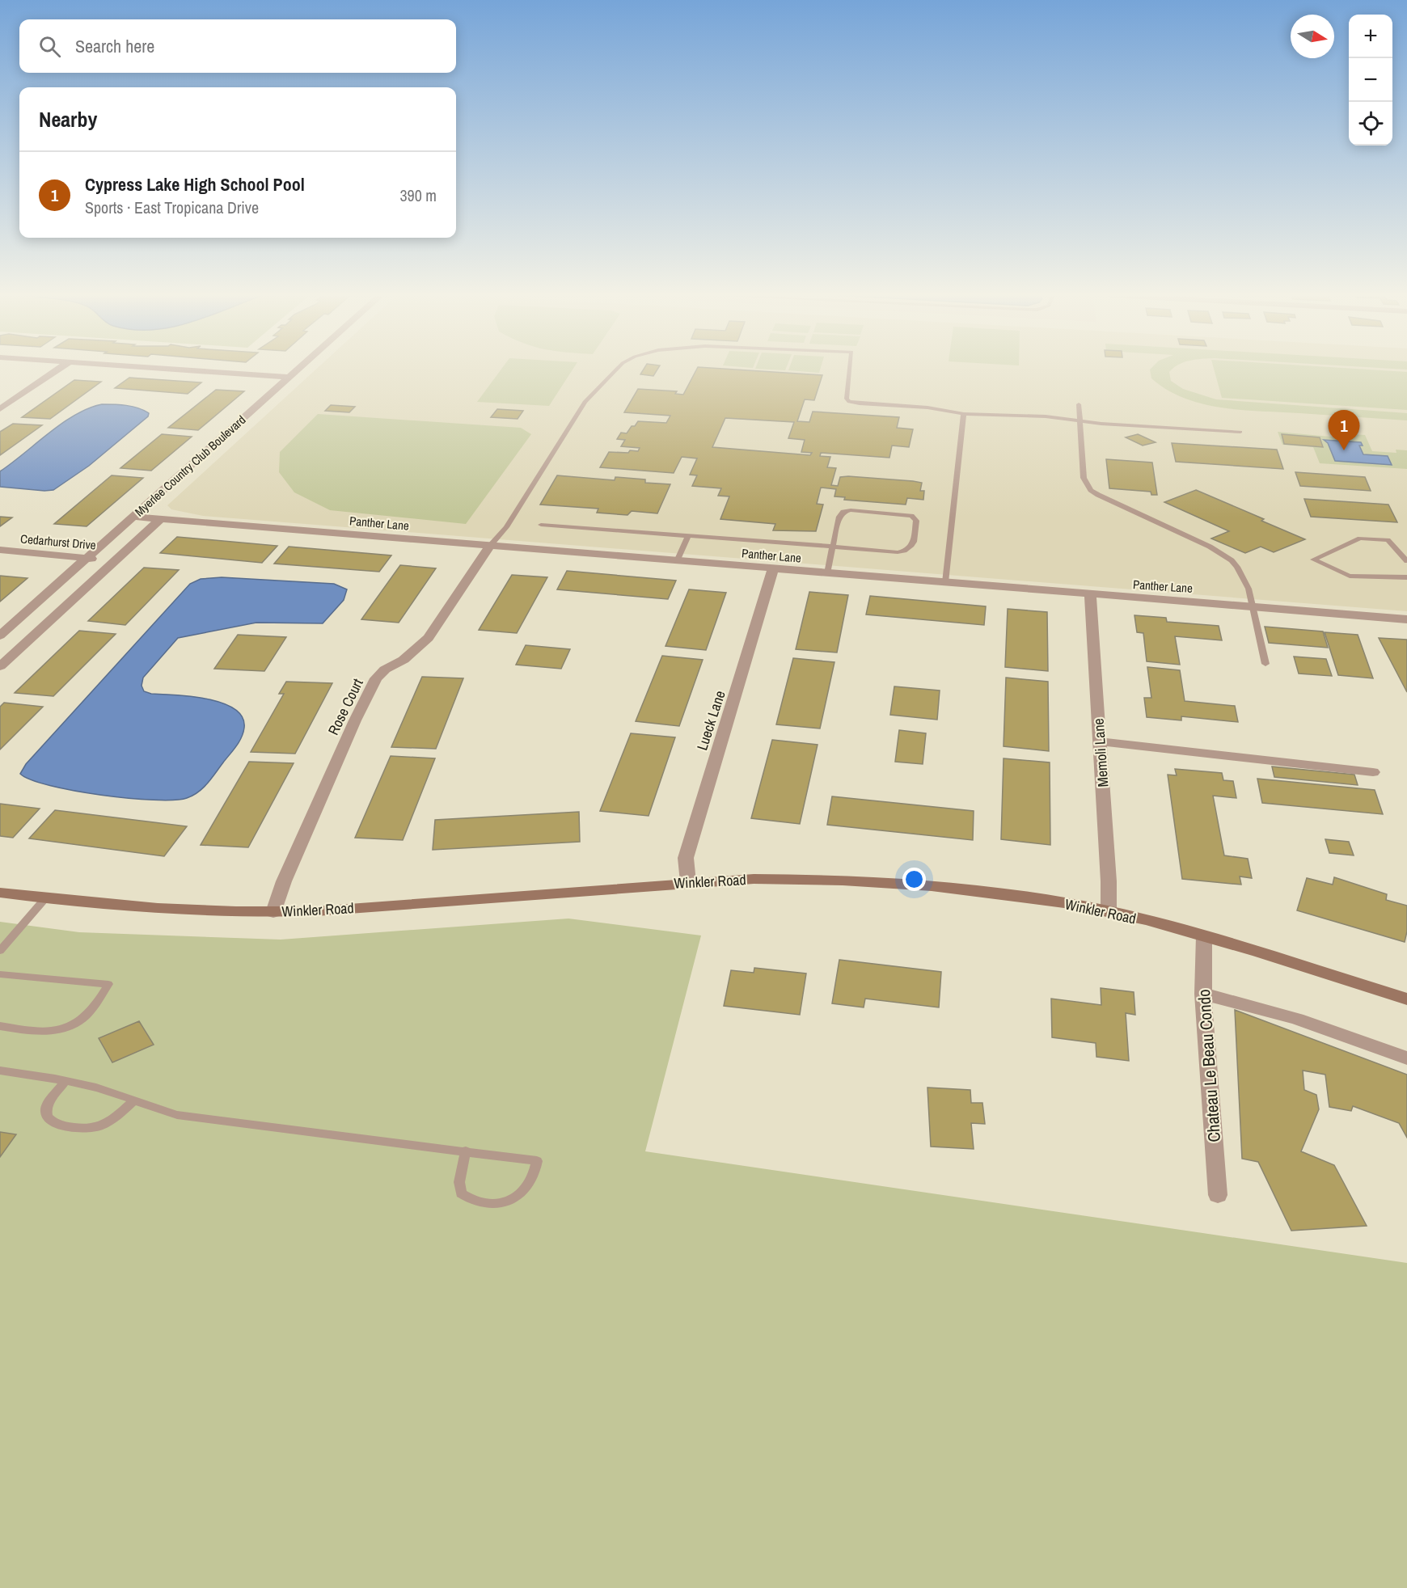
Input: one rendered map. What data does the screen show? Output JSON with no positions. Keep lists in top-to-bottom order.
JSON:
{
  "streets": {
    "street": [
      "Myerlee Country Club Boulevard",
      "Panther Lane",
      "Cedarhurst Drive",
      "Rose Court",
      "Lueck Lane",
      "Memoli Lane",
      "Winkler Road",
      "Chateau Le Beau Condo"
    ]
  },
  "crossings": [
    ["Myerlee Country Club Boulevard", "Panther Lane"],
    ["Myerlee Country Club Boulevard", "Cedarhurst Drive"],
    ["Panther Lane", "Rose Court"],
    ["Panther Lane", "Lueck Lane"],
    ["Panther Lane", "Memoli Lane"],
    ["Rose Court", "Winkler Road"],
    ["Lueck Lane", "Winkler Road"],
    ["Memoli Lane", "Winkler Road"],
    ["Winkler Road", "Chateau Le Beau Condo"]
  ],
  "north": "right",
  "page": {
    "map_buttons": ["+", "−"],
    "search": "Search here",
    "heading": "Nearby",
    "list": [
      {
        "mark": "1",
        "name": "Cypress Lake High School Pool",
        "note": "Sports · East Tropicana Drive",
        "value": "390 m"
      }
    ],
    "pins": "1"
  }
}
